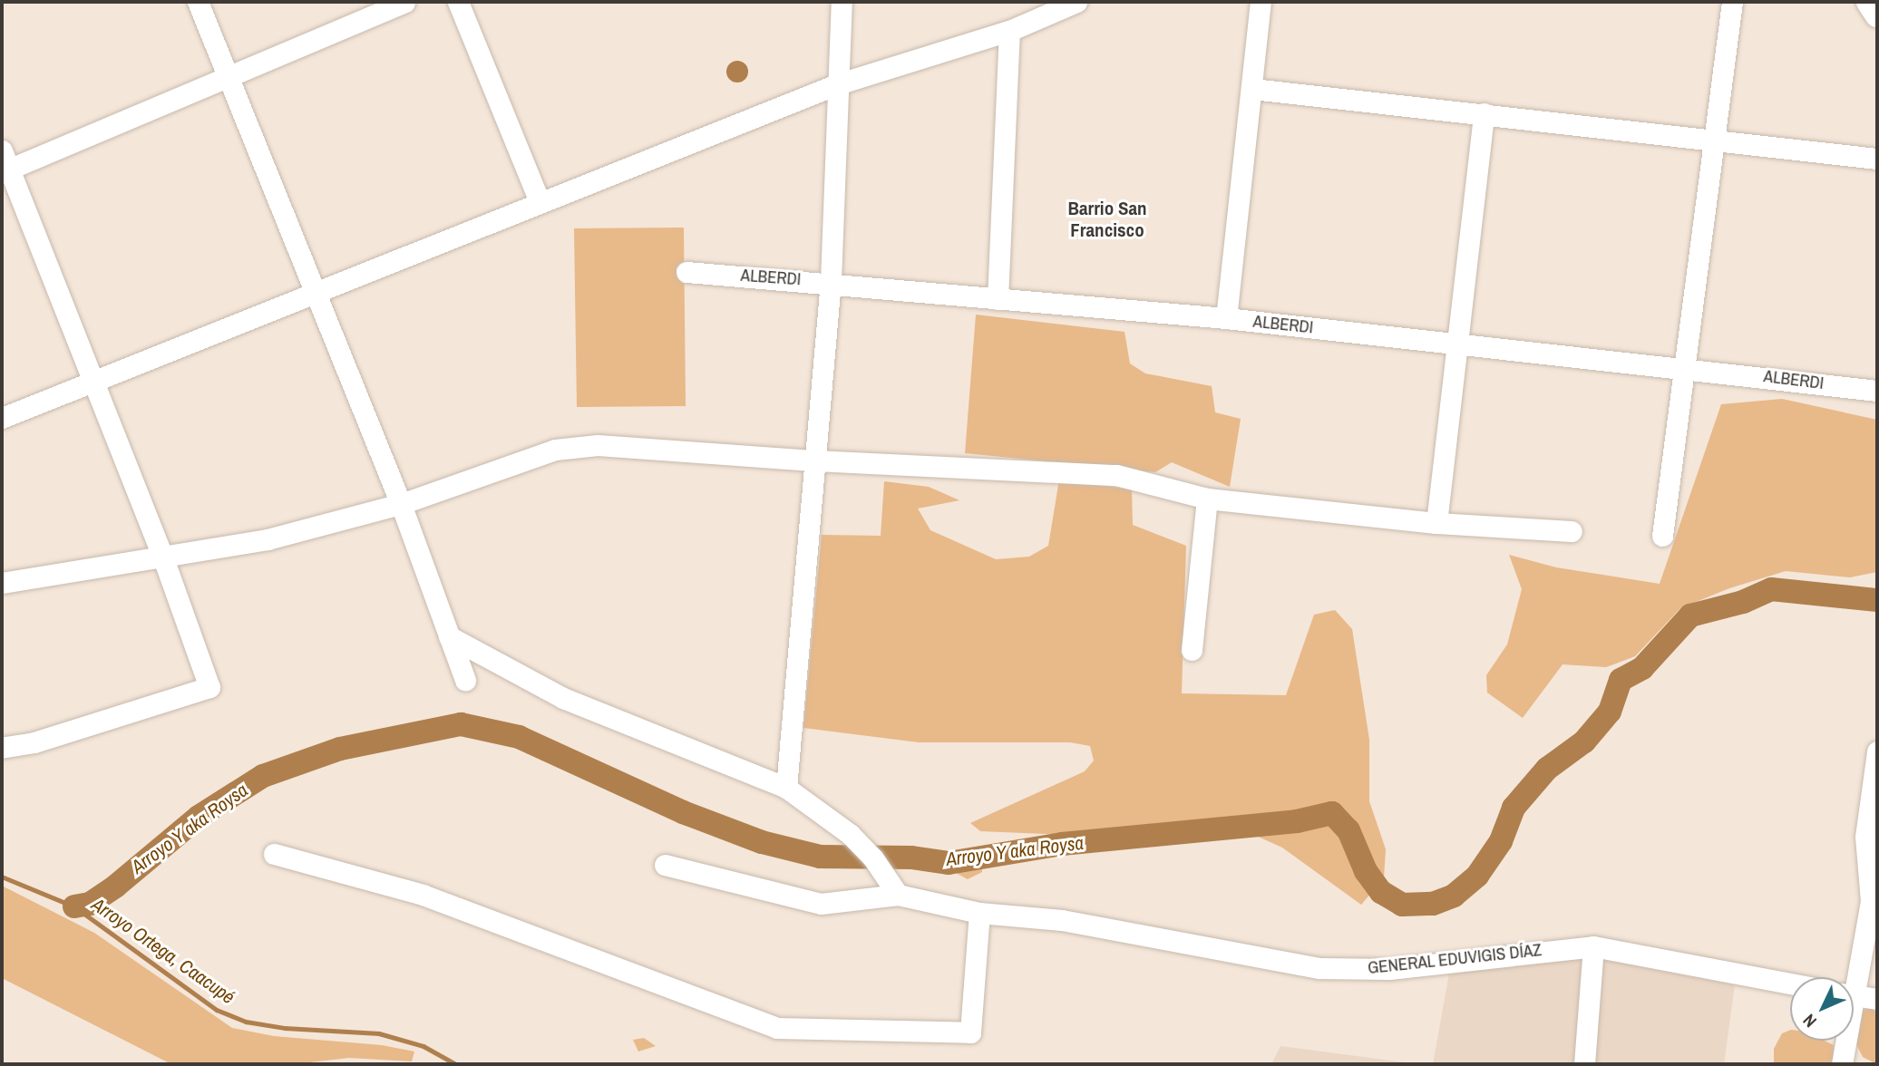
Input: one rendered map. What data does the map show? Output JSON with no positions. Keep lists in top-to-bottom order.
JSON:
{
  "streets": {
    "street": ["ALBERDI", "GENERAL EDUVIGIS DÍAZ"]
  },
  "districts": ["Barrio San Francisco"],
  "water": ["Arroyo Y aka Roysa", "Arroyo Ortega, Caacupé"],
  "north": "bottom left"
}
